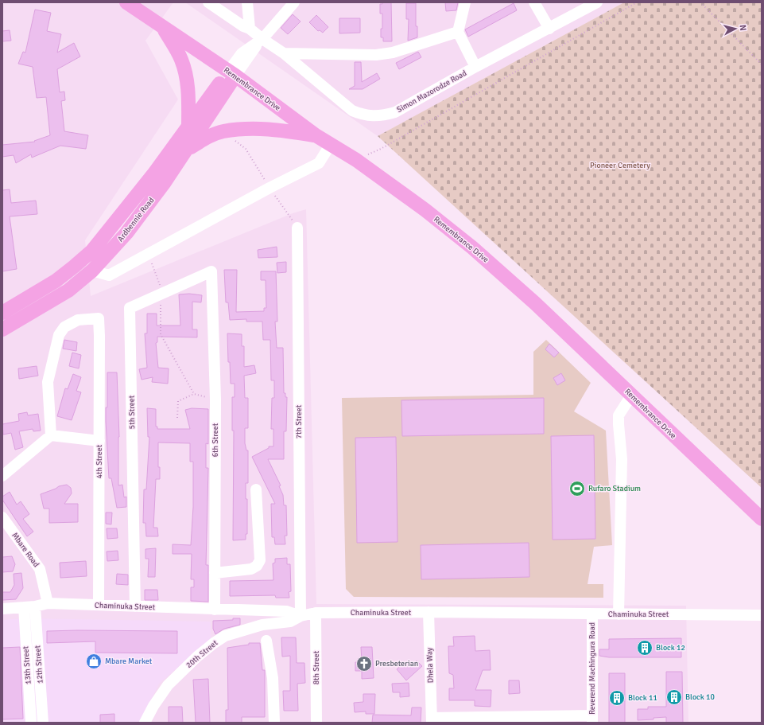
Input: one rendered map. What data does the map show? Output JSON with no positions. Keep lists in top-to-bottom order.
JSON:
{
  "streets": {
    "main road": ["Remembrance Drive", "Ardbennie Road"],
    "street": [
      "Simon Mazorodze Road",
      "5th Street",
      "7th Street",
      "6th Street",
      "4th Street",
      "Mbare Road",
      "Chaminuka Street",
      "20th Street",
      "12th Street",
      "13th Street",
      "Dhela Way",
      "8th Street",
      "Reverend Machingura Road"
    ]
  },
  "crossings": [
    ["Remembrance Drive", "Ardbennie Road"],
    ["5th Street", "6th Street"],
    ["5th Street", "Chaminuka Street"],
    ["7th Street", "Chaminuka Street"],
    ["7th Street", "20th Street"],
    ["6th Street", "Chaminuka Street"],
    ["4th Street", "Chaminuka Street"],
    ["Mbare Road", "Chaminuka Street"],
    ["Chaminuka Street", "20th Street"],
    ["Chaminuka Street", "12th Street"],
    ["Chaminuka Street", "13th Street"],
    ["Chaminuka Street", "Dhela Way"],
    ["Chaminuka Street", "8th Street"],
    ["Chaminuka Street", "Reverend Machingura Road"],
    ["Dhela Way", "Reverend Machingura Road"]
  ],
  "parks": ["Pioneer Cemetery"],
  "places": {
    "sports": ["Rufaro Stadium"],
    "building": ["Block 12", "Block 10", "Block 11"],
    "shop": ["Mbare Market"],
    "church": ["Presbeterian"]
  },
  "north": "right"
}
